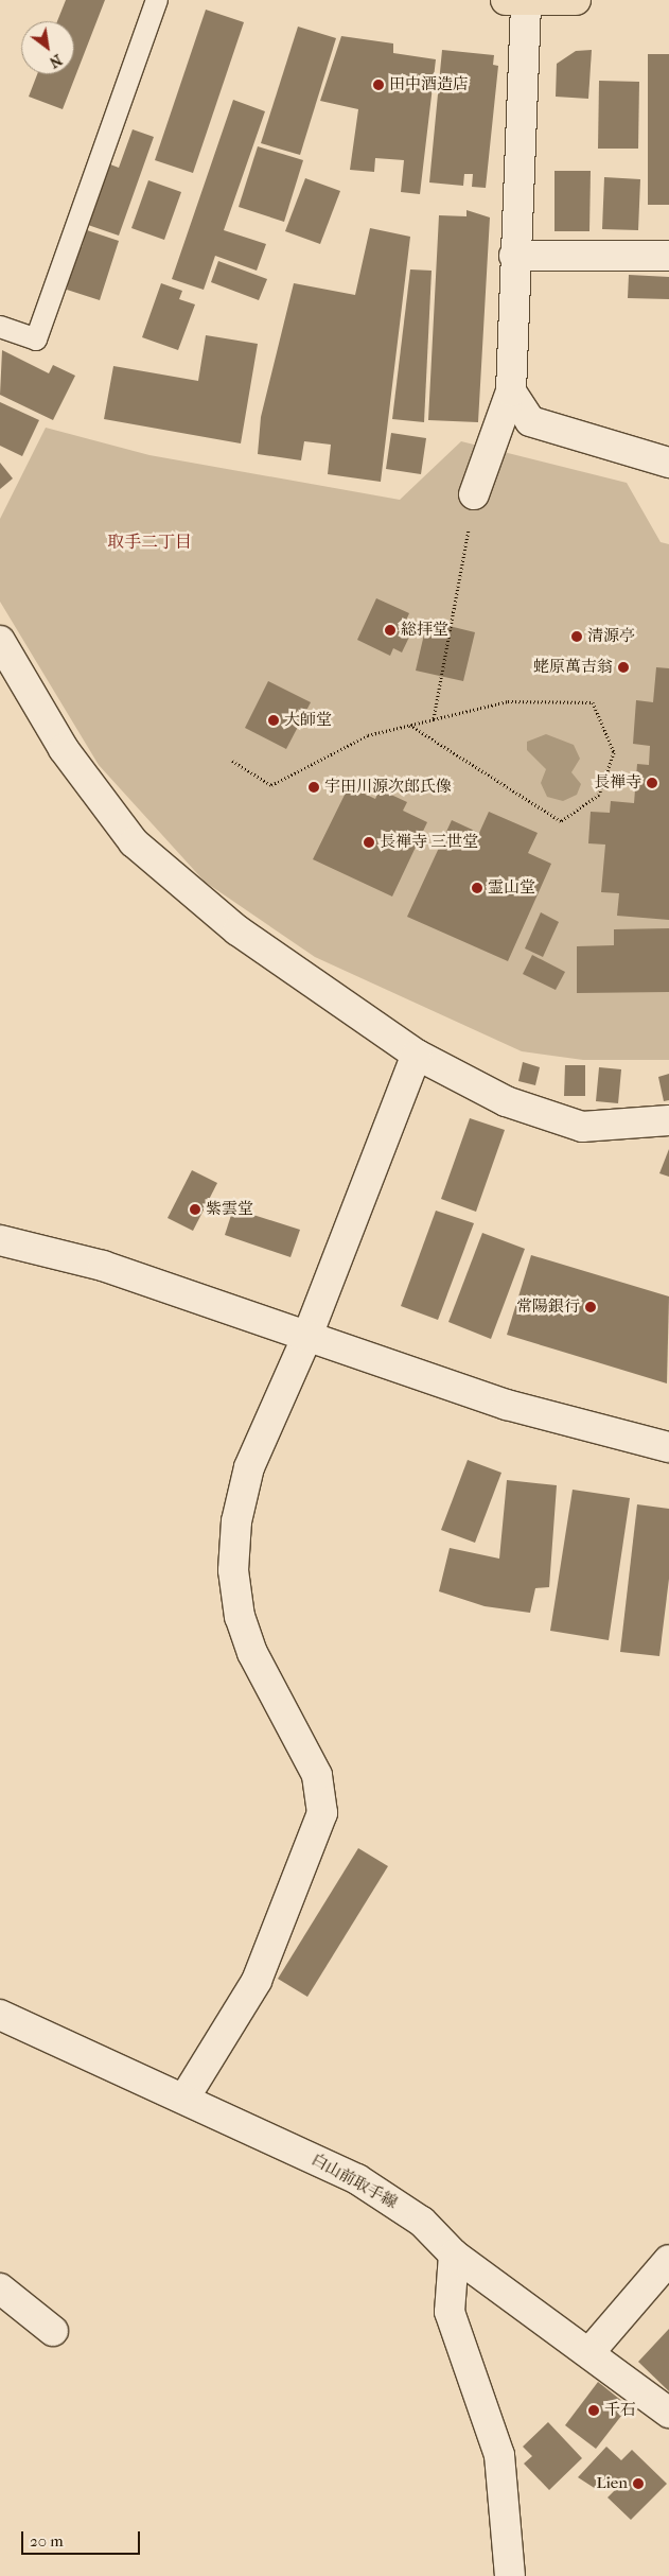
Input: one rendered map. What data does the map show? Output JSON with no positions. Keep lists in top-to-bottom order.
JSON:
{
  "streets": {
    "street": ["白山前取手線"]
  },
  "districts": ["取手二丁目"],
  "places": [
    "田中酒造店",
    "総拝堂",
    "清源亭",
    "蛯原萬吉翁",
    "大師堂",
    "長禅寺",
    "宇田川源次郎氏像",
    "長禅寺 三世堂",
    "霊山堂",
    "紫雲堂",
    "常陽銀行",
    "千石",
    "Lien"
  ],
  "scale_bar": "20 m",
  "north": "bottom right"
}
